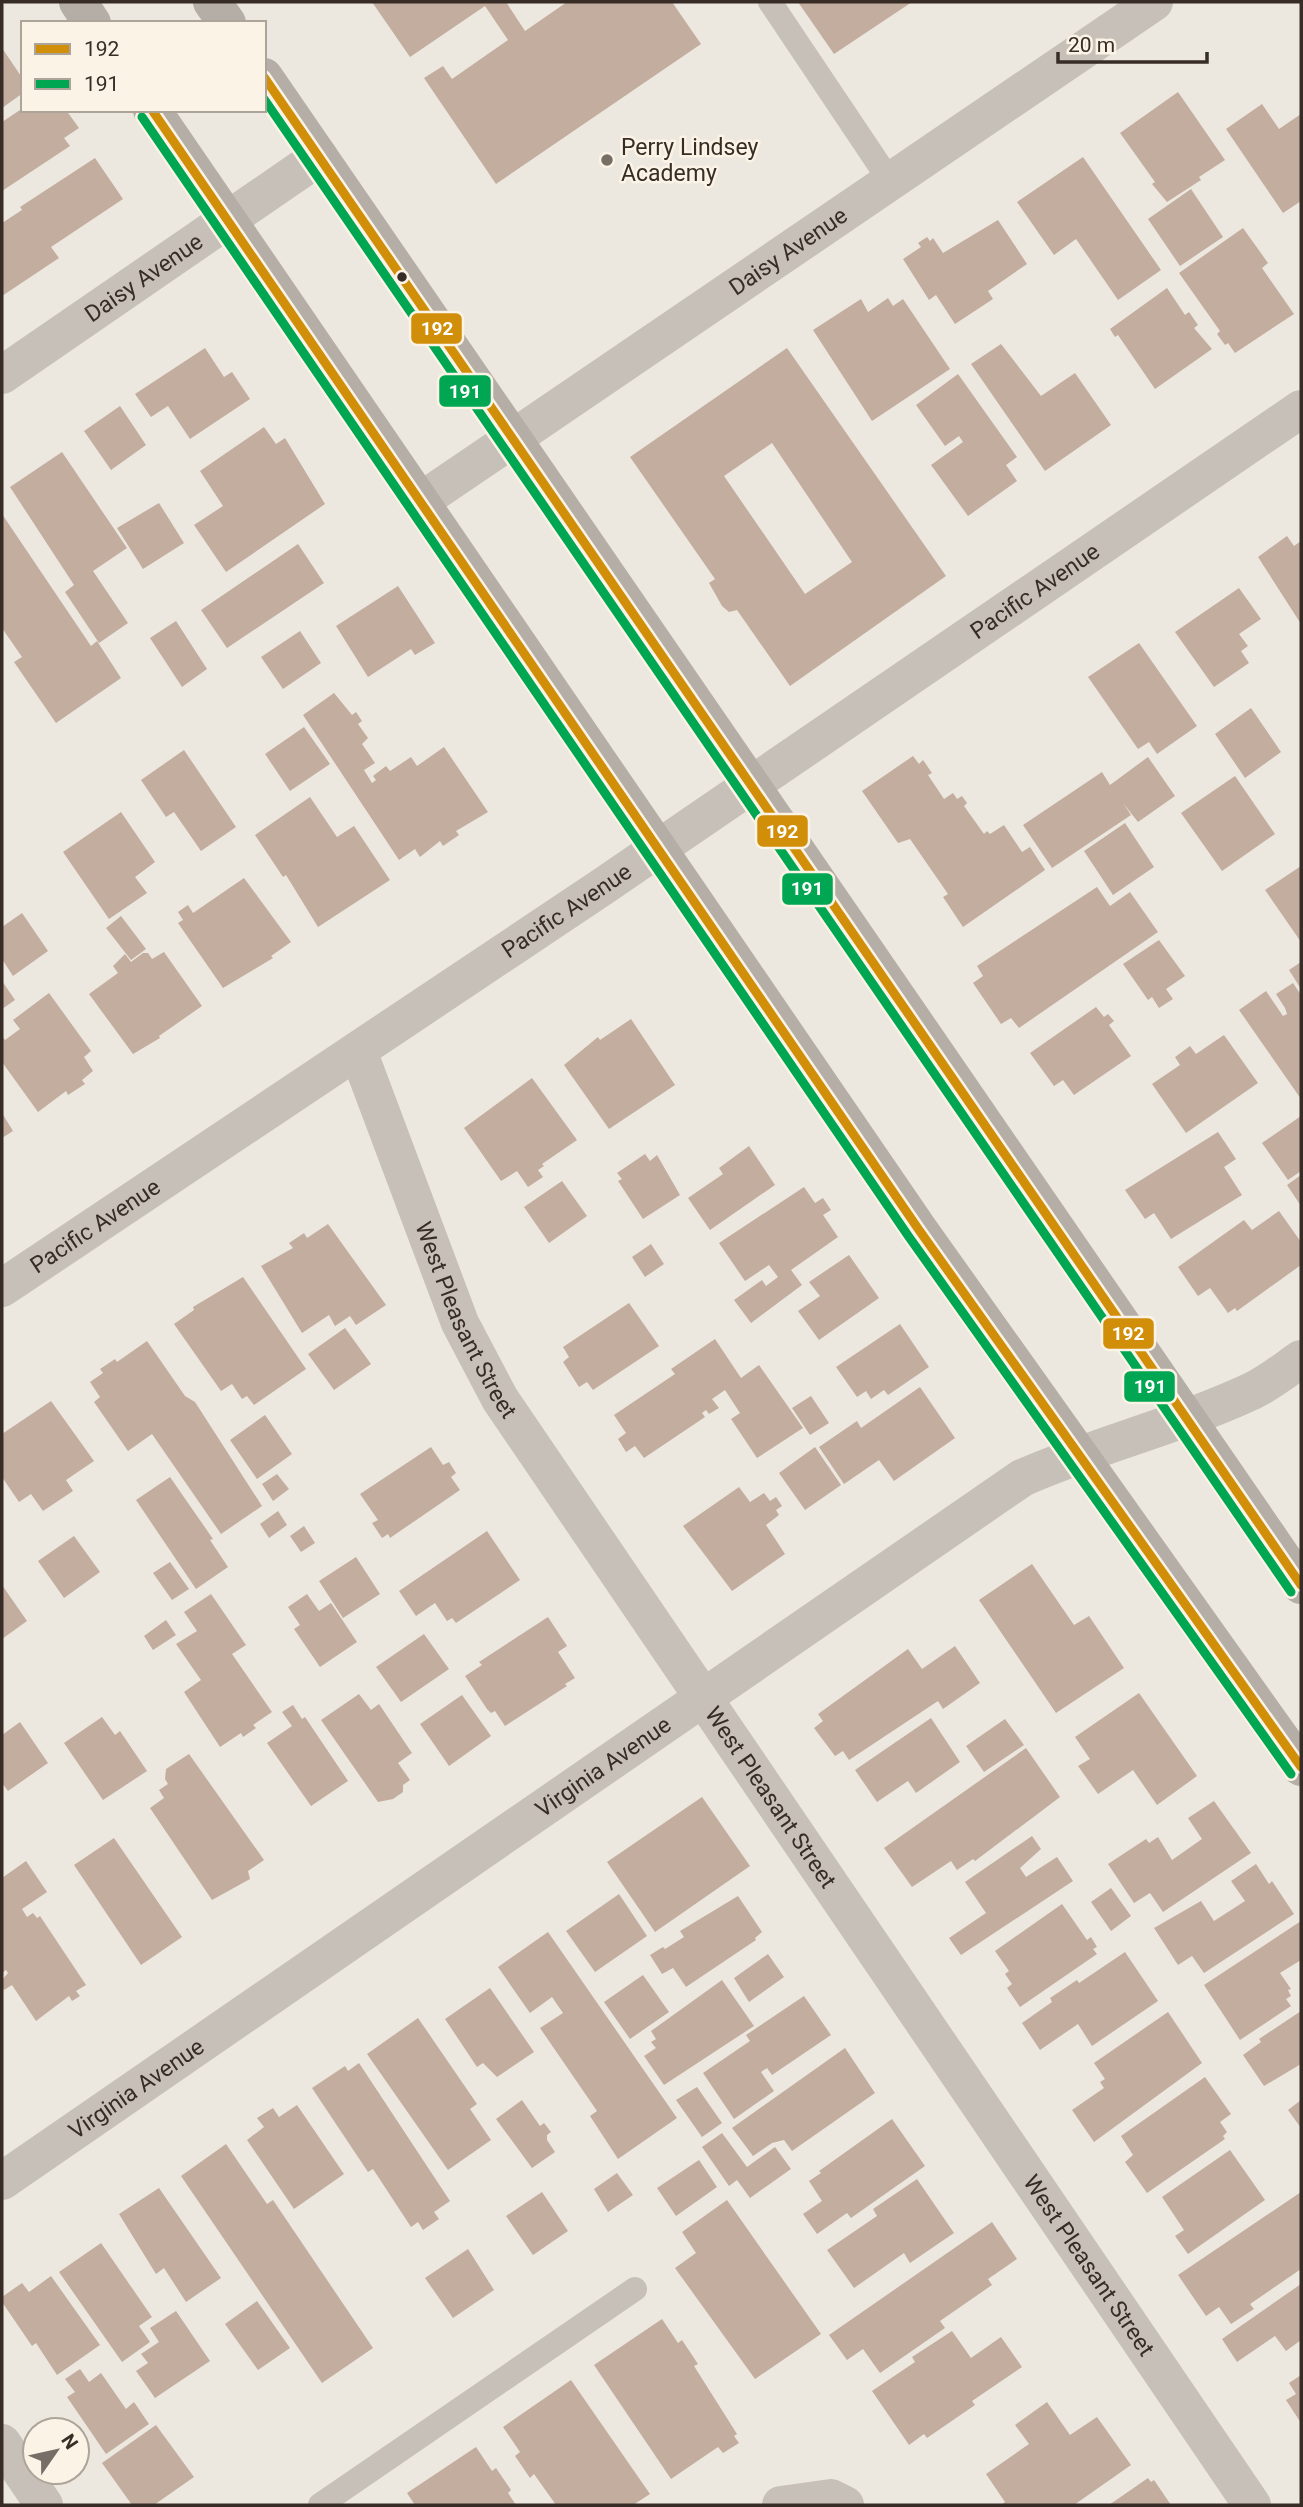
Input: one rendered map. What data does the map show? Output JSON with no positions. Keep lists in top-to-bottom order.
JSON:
{
  "streets": {
    "street": [
      "Daisy Avenue",
      "Pacific Avenue",
      "West Pleasant Street",
      "Virginia Avenue"
    ]
  },
  "crossings": [
    ["Pacific Avenue", "West Pleasant Street"],
    ["West Pleasant Street", "Virginia Avenue"]
  ],
  "places": ["Perry Lindsey Academy"],
  "lines": ["transit line 192", "transit line 191"],
  "legend": ["192", "191"],
  "scale_bar": "20 m",
  "north": "top right"
}
